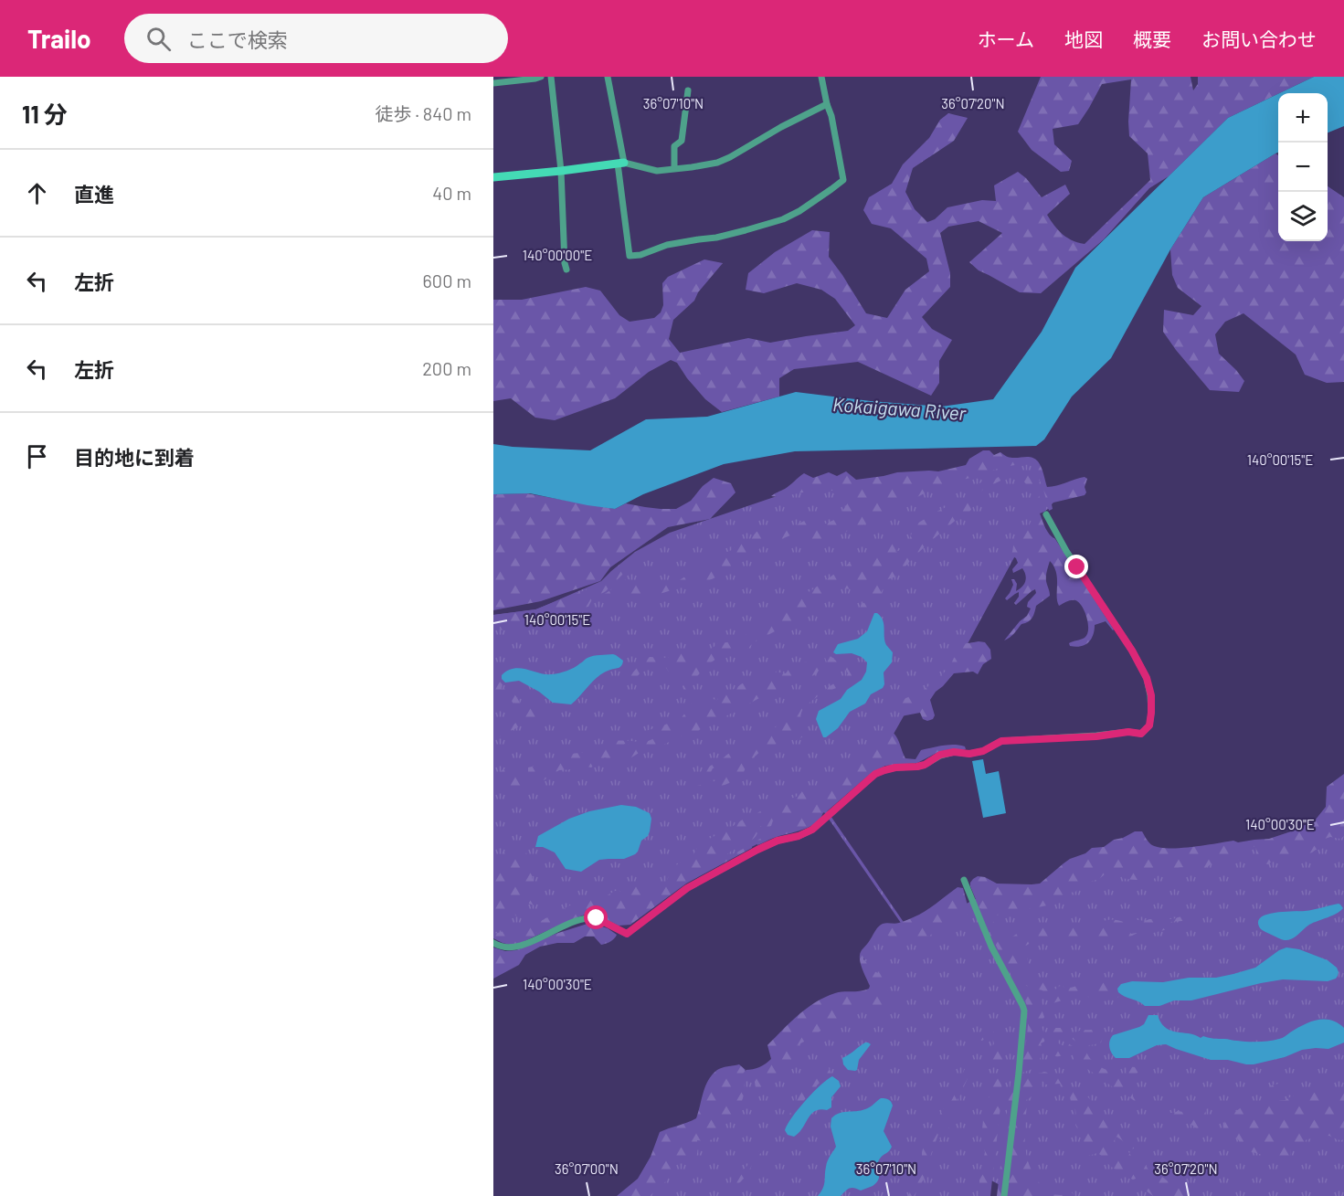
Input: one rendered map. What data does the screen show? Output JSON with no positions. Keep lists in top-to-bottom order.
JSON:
{
  "water": ["Kokaigawa River"],
  "page": {
    "header": "Trailo",
    "search": "ここで検索",
    "nav": [
      "ホーム",
      "地図",
      "概要",
      "お問い合わせ"
    ],
    "heading": ["11 分", "徒歩 · 840 m"],
    "map_buttons": ["+", "−"],
    "list": [
      ["直進", "40 m"],
      ["左折", "600 m"],
      ["左折", "200 m"],
      "目的地に到着"
    ]
  },
  "coordinates": [
    "36°07'10\"N",
    "36°07'20\"N",
    "140°00'00\"E",
    "140°00'15\"E",
    "140°00'30\"E",
    "36°07'00\"N"
  ]
}
